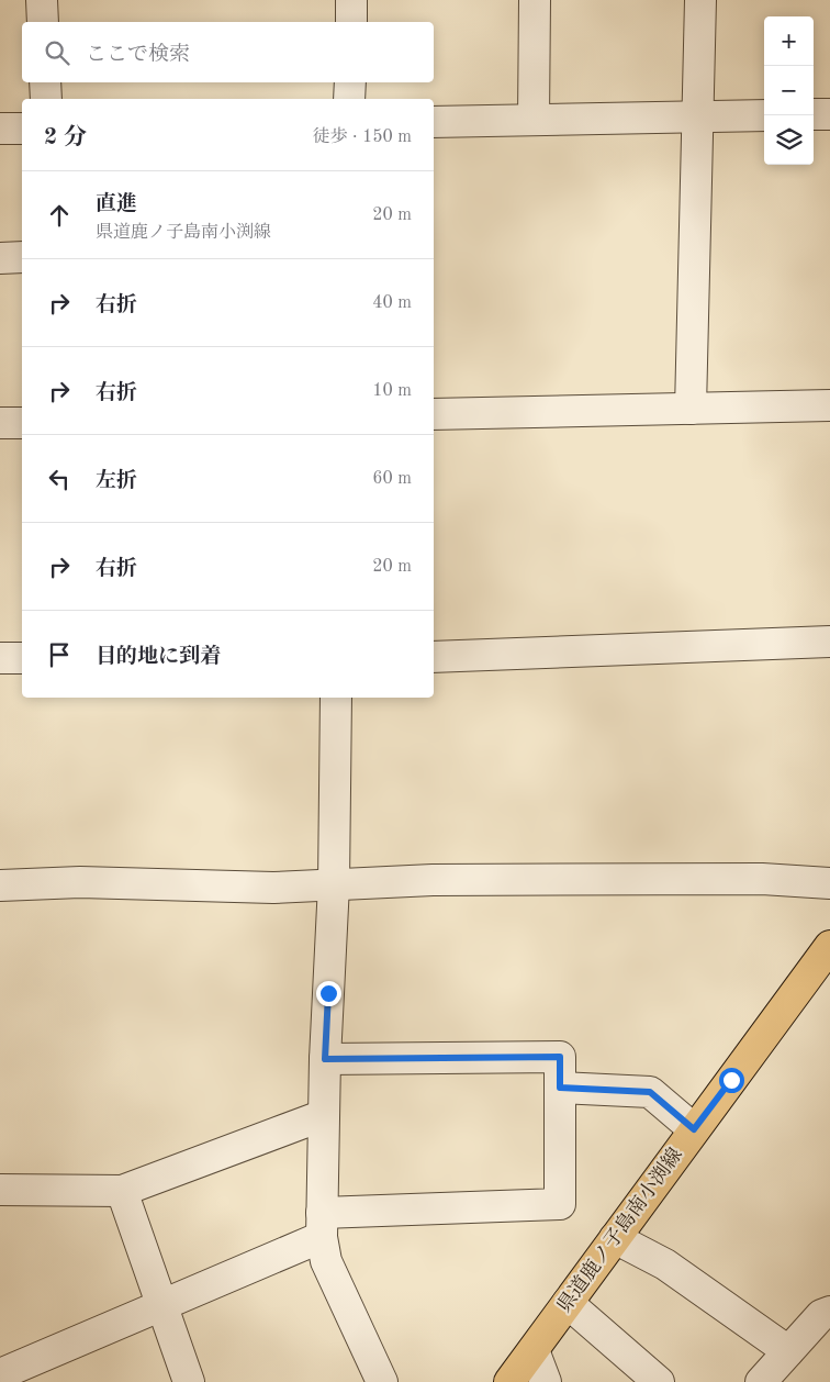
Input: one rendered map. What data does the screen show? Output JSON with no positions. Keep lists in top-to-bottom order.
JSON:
{
  "streets": {
    "main road": ["県道鹿ノ子島南小渕線"]
  },
  "page": {
    "map_buttons": ["+", "−"],
    "search": "ここで検索",
    "heading": ["2 分", "徒歩 · 150 m"],
    "list": [
      ["直進", "県道鹿ノ子島南小渕線", "20 m"],
      ["右折", "40 m"],
      ["右折", "10 m"],
      ["左折", "60 m"],
      ["右折", "20 m"],
      "目的地に到着"
    ]
  }
}
